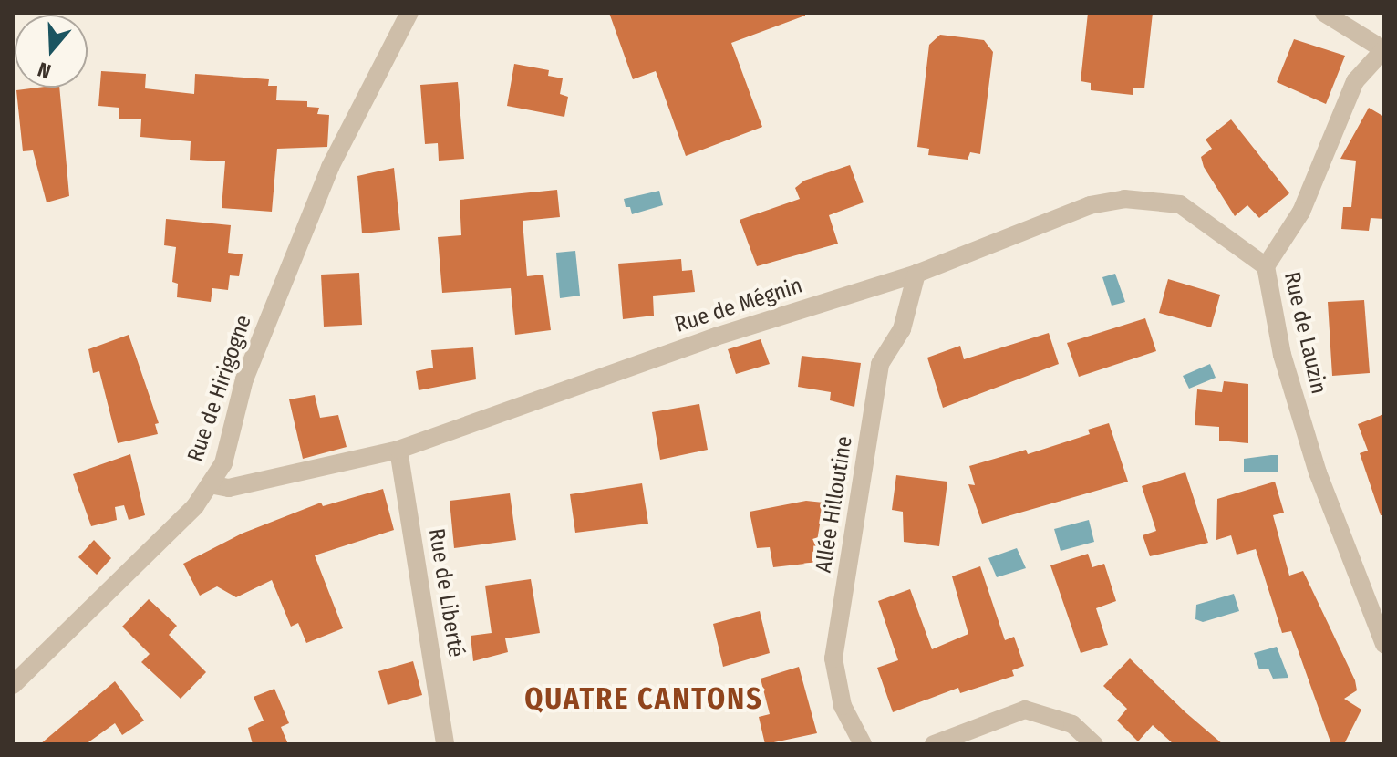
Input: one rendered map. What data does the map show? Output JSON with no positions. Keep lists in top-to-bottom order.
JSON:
{
  "streets": {
    "street": [
      "Rue de Mégnin",
      "Rue de Lauzin",
      "Rue de Hirigogne",
      "Allée Hilloutine",
      "Rue de Liberté"
    ]
  },
  "crossings": [
    ["Rue de Mégnin", "Rue de Lauzin"],
    ["Rue de Mégnin", "Rue de Hirigogne"],
    ["Rue de Mégnin", "Allée Hilloutine"],
    ["Rue de Mégnin", "Rue de Liberté"]
  ],
  "districts": ["QUATRE CANTONS"],
  "north": "bottom"
}
